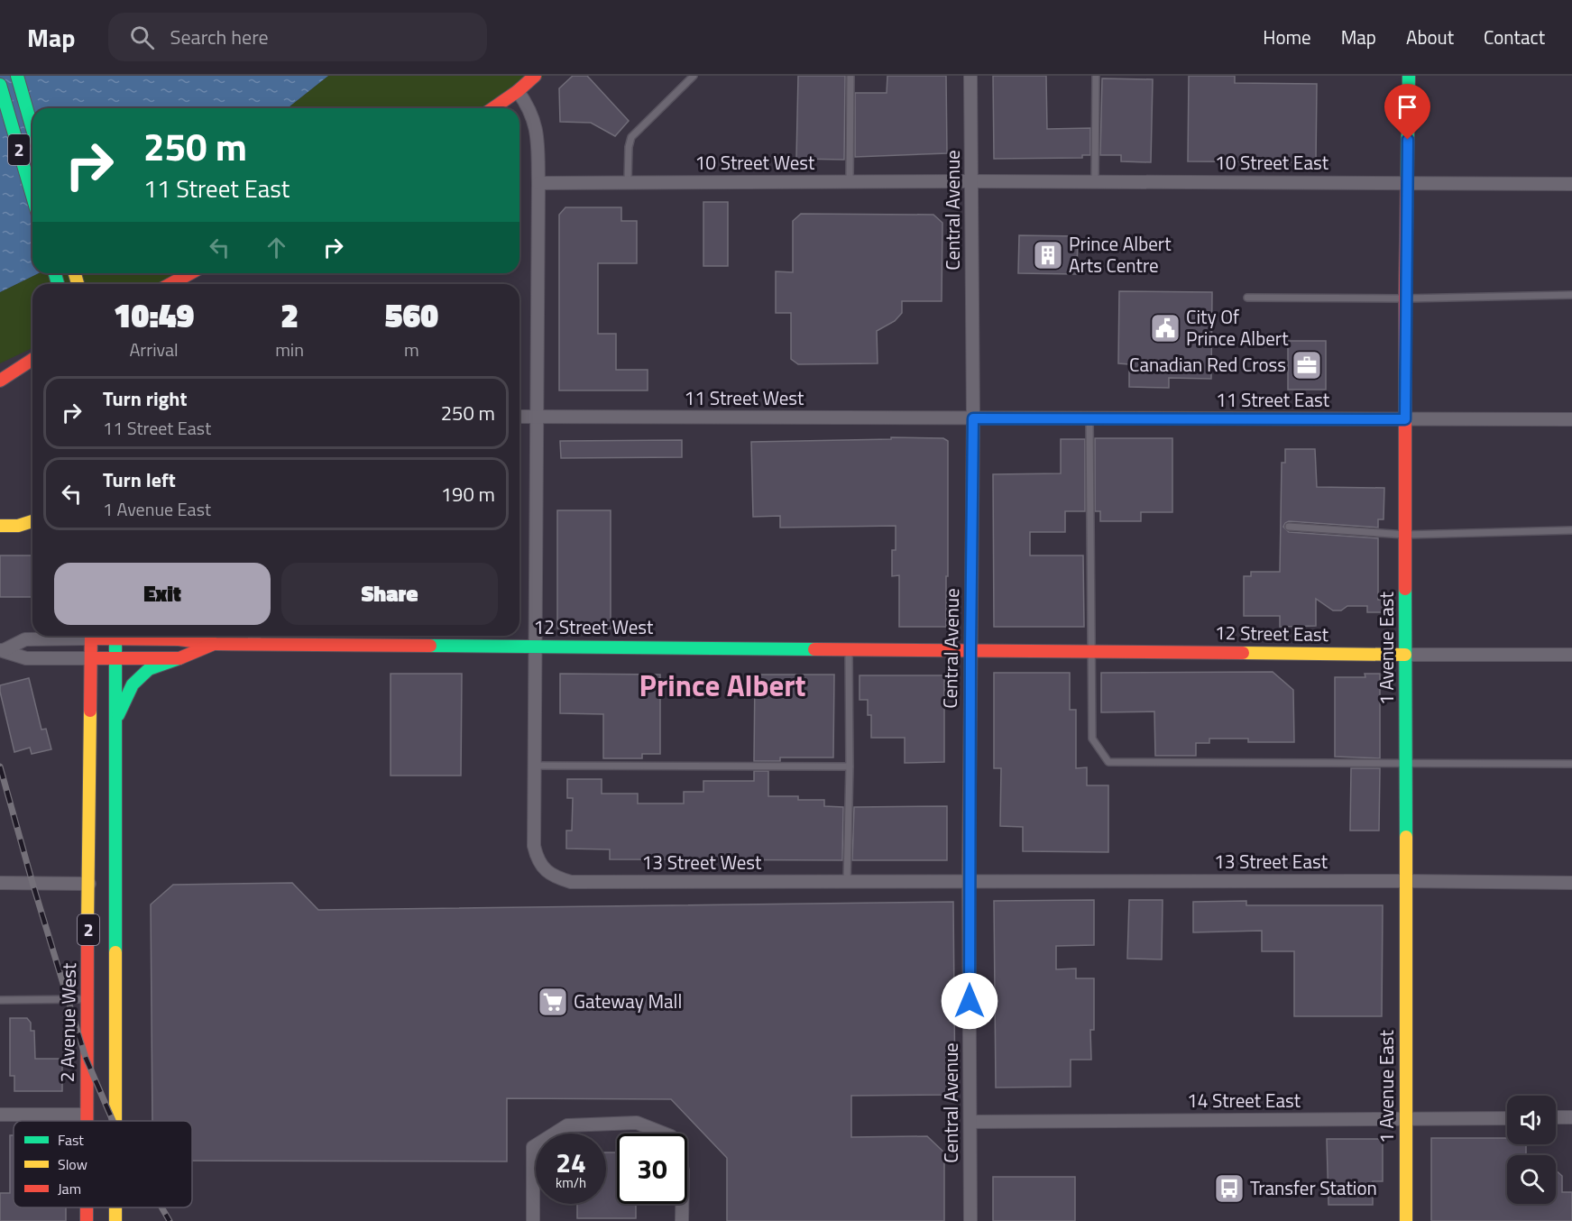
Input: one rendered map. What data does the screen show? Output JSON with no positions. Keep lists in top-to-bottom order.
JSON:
{
  "streets": {
    "main road": [
      "2",
      "12 Street West",
      "12 Street East",
      "1 Avenue East",
      "2 Avenue West"
    ],
    "street": [
      "10 Street West",
      "10 Street East",
      "Central Avenue",
      "11 Street West",
      "11 Street East",
      "13 Street East",
      "13 Street West",
      "14 Street East"
    ]
  },
  "crossings": [
    ["2", "12 Street West"],
    ["10 Street West", "10 Street East"],
    ["10 Street West", "Central Avenue"],
    ["10 Street West", "13 Street West"],
    ["10 Street East", "Central Avenue"],
    ["10 Street East", "1 Avenue East"],
    ["Central Avenue", "11 Street West"],
    ["Central Avenue", "11 Street East"],
    ["Central Avenue", "12 Street West"],
    ["Central Avenue", "12 Street East"],
    ["Central Avenue", "13 Street East"],
    ["Central Avenue", "13 Street West"],
    ["Central Avenue", "14 Street East"],
    ["11 Street West", "11 Street East"],
    ["11 Street West", "13 Street West"],
    ["11 Street East", "1 Avenue East"],
    ["12 Street West", "12 Street East"],
    ["12 Street West", "13 Street West"],
    ["12 Street West", "2 Avenue West"],
    ["12 Street East", "1 Avenue East"],
    ["1 Avenue East", "13 Street East"],
    ["1 Avenue East", "14 Street East"],
    ["13 Street East", "13 Street West"]
  ],
  "districts": ["Prince Albert"],
  "places": {
    "building": ["Prince Albert Arts Centre"],
    "public building": ["City Of Prince Albert"],
    "office": ["Canadian Red Cross"],
    "supermarket": ["Gateway Mall"],
    "bus stop": ["Transfer Station"]
  },
  "legend": ["Fast", "Slow", "Jam"],
  "page": {
    "header": "Map",
    "search": "Search here",
    "nav": [
      "Home",
      "Map",
      "About",
      "Contact"
    ],
    "turn": ["250 m", "11 Street East"],
    "eta": [
      "10:49",
      "Arrival",
      "2",
      "min",
      "560",
      "m"
    ],
    "list": [
      {
        "name": "Turn right",
        "note": "11 Street East",
        "value": "250 m"
      },
      {
        "name": "Turn left",
        "note": "1 Avenue East",
        "value": "190 m"
      }
    ],
    "buttons": ["Exit", "Share"],
    "speed": "24 km/h",
    "limit": "30"
  }
}
